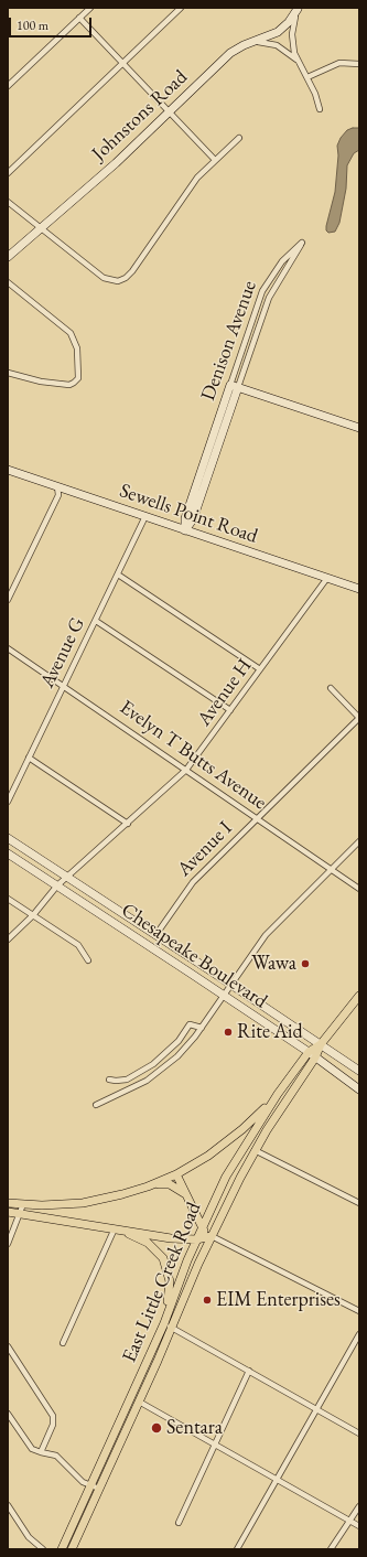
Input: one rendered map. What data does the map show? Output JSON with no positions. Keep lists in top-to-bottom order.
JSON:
{
  "streets": {
    "main road": [
      "Johnstons Road",
      "Denison Avenue",
      "Sewells Point Road",
      "Chesapeake Boulevard",
      "East Little Creek Road"
    ],
    "street": [
      "Avenue G",
      "Avenue H",
      "Evelyn T Butts Avenue",
      "Avenue I"
    ]
  },
  "crossings": [
    ["Denison Avenue", "Sewells Point Road"],
    ["Sewells Point Road", "Avenue G"],
    ["Sewells Point Road", "Avenue H"],
    ["Avenue G", "Evelyn T Butts Avenue"],
    ["Avenue H", "Evelyn T Butts Avenue"],
    ["Avenue H", "Chesapeake Boulevard"],
    ["Evelyn T Butts Avenue", "Avenue I"],
    ["Avenue I", "Chesapeake Boulevard"],
    ["Chesapeake Boulevard", "East Little Creek Road"]
  ],
  "places": [
    "Wawa",
    "Rite Aid",
    "EIM Enterprises",
    "Sentara"
  ],
  "scale_bar": "100 m"
}
